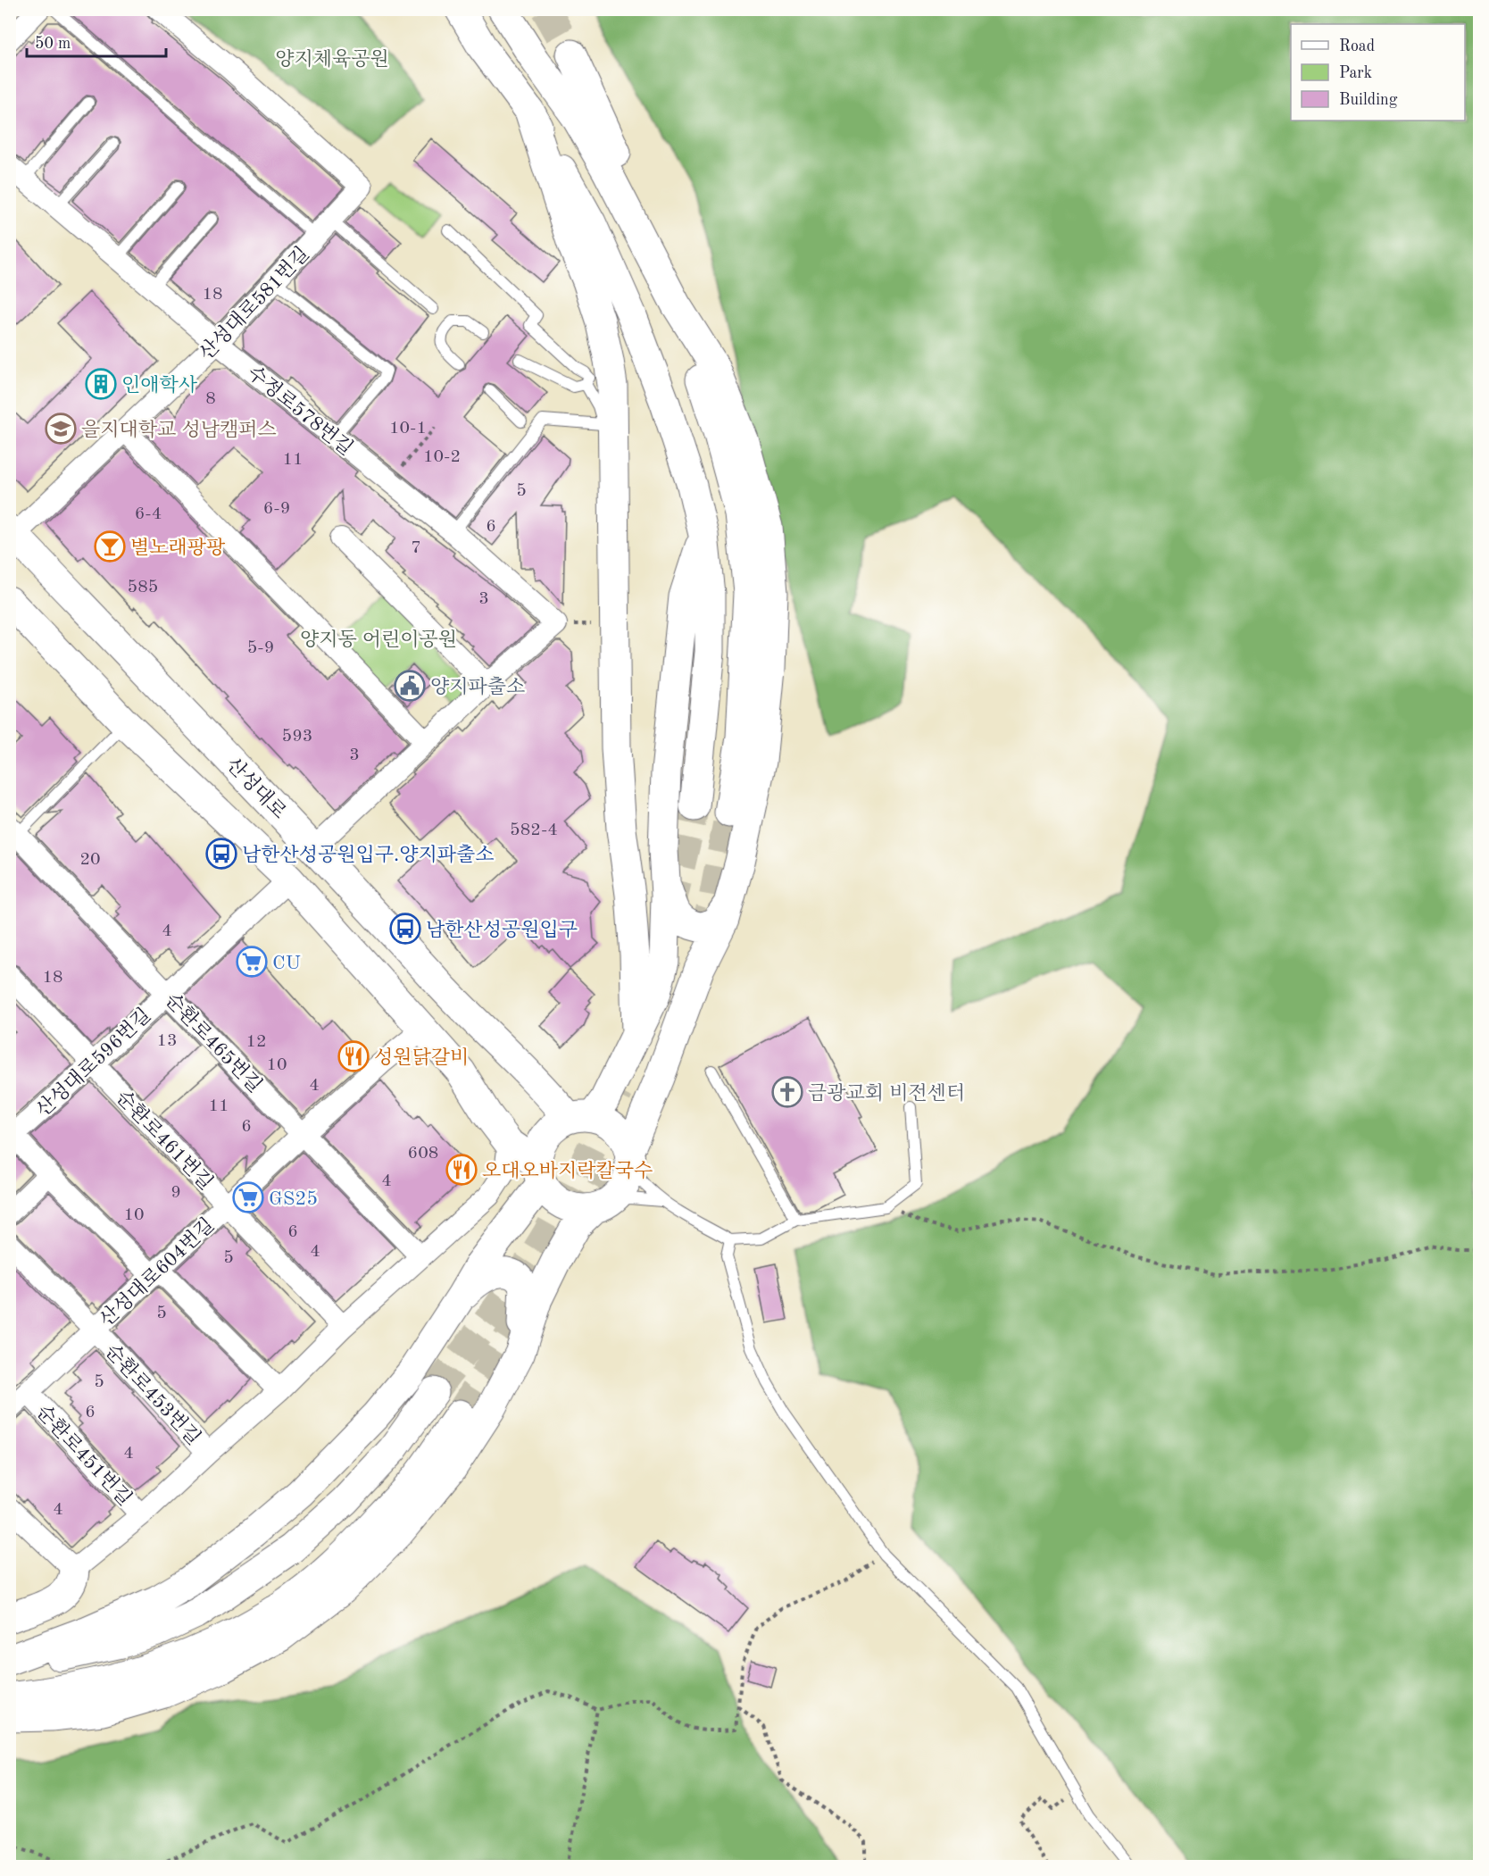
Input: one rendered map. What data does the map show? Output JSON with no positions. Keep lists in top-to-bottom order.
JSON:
{
  "streets": {
    "main road": ["산성대로"],
    "street": [
      "산성대로581번길",
      "수정로578번길",
      "순환로465번길",
      "산성대로596번길",
      "순환로461번길",
      "산성대로604번길",
      "순환로453번길",
      "순환로451번길"
    ]
  },
  "crossings": [
    ["산성대로581번길", "수정로578번길"],
    ["산성대로581번길", "산성대로"],
    ["순환로465번길", "산성대로596번길"],
    ["순환로465번길", "산성대로604번길"],
    ["산성대로596번길", "순환로461번길"],
    ["순환로461번길", "산성대로604번길"],
    ["산성대로604번길", "순환로453번길"],
    ["산성대로604번길", "순환로451번길"]
  ],
  "parks": ["양지체육공원", "양지동 어린이공원"],
  "places": {
    "building": ["인애학사"],
    "school or university": ["을지대학교 성남캠퍼스"],
    "bar": ["별노래팡팡"],
    "public building": ["양지파출소"],
    "bus stop": ["남한산성공원입구.양지파출소", "남한산성공원입구"],
    "supermarket": ["CU", "GS25"],
    "restaurant": ["성원닭갈비", "오대오바지락칼국수"],
    "church": ["금광교회 비전센터"]
  },
  "house_numbers": [
    "18",
    "8",
    "10-1",
    "10-2",
    "11",
    "5",
    "6-9",
    "6-4",
    "6",
    "7",
    "585",
    "3",
    "5-9",
    "593",
    "3",
    "582-4",
    "20",
    "4",
    "18",
    "13",
    "12",
    "10",
    "4",
    "11",
    "6",
    "608",
    "4",
    "9",
    "10",
    "6",
    "4",
    "5",
    "5",
    "5",
    "6",
    "4",
    "4"
  ],
  "legend": ["Road", "Park", "Building"],
  "scale_bar": "50 m"
}
